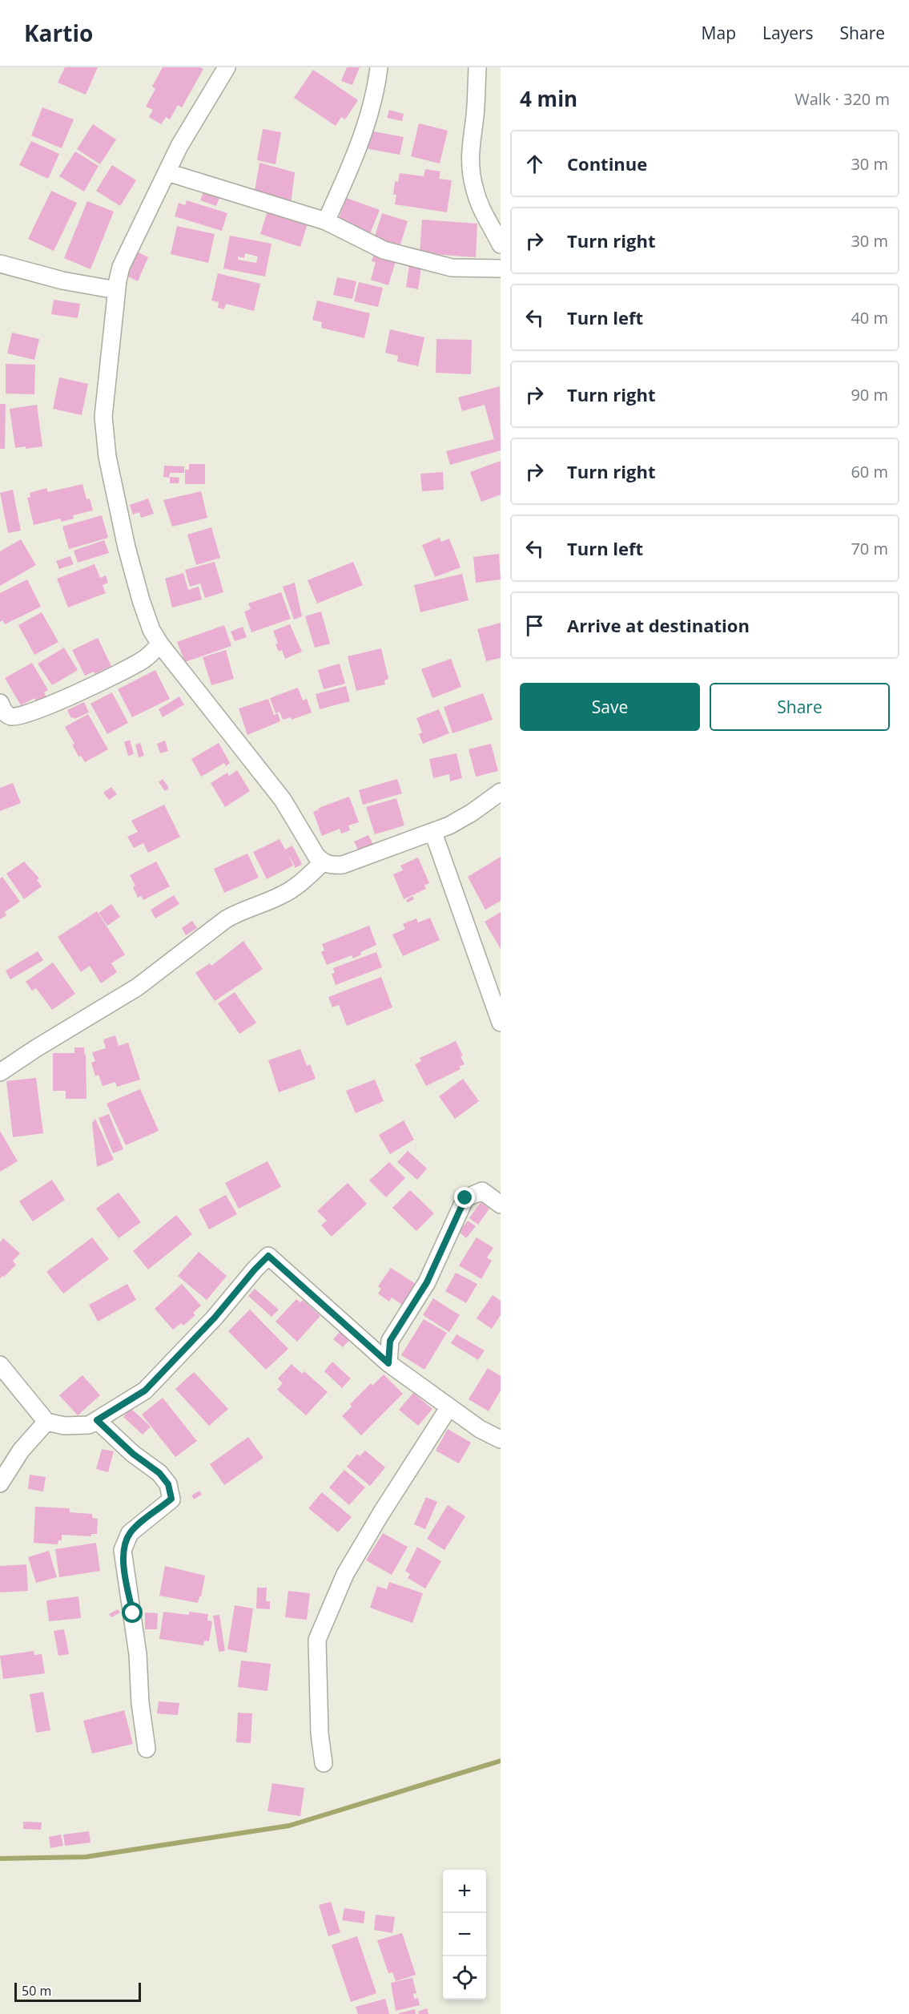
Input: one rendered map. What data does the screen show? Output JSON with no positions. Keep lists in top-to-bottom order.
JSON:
{
  "scale_bar": "50 m",
  "page": {
    "header": "Kartio",
    "nav": ["Map", "Layers", "Share"],
    "heading": ["4 min", "Walk · 320 m"],
    "list": [
      ["Continue", "30 m"],
      ["Turn right", "30 m"],
      ["Turn left", "40 m"],
      ["Turn right", "90 m"],
      ["Turn right", "60 m"],
      ["Turn left", "70 m"],
      "Arrive at destination"
    ],
    "buttons": ["Save", "Share"],
    "map_buttons": ["+", "−"],
    "scale": "50 m"
  }
}
